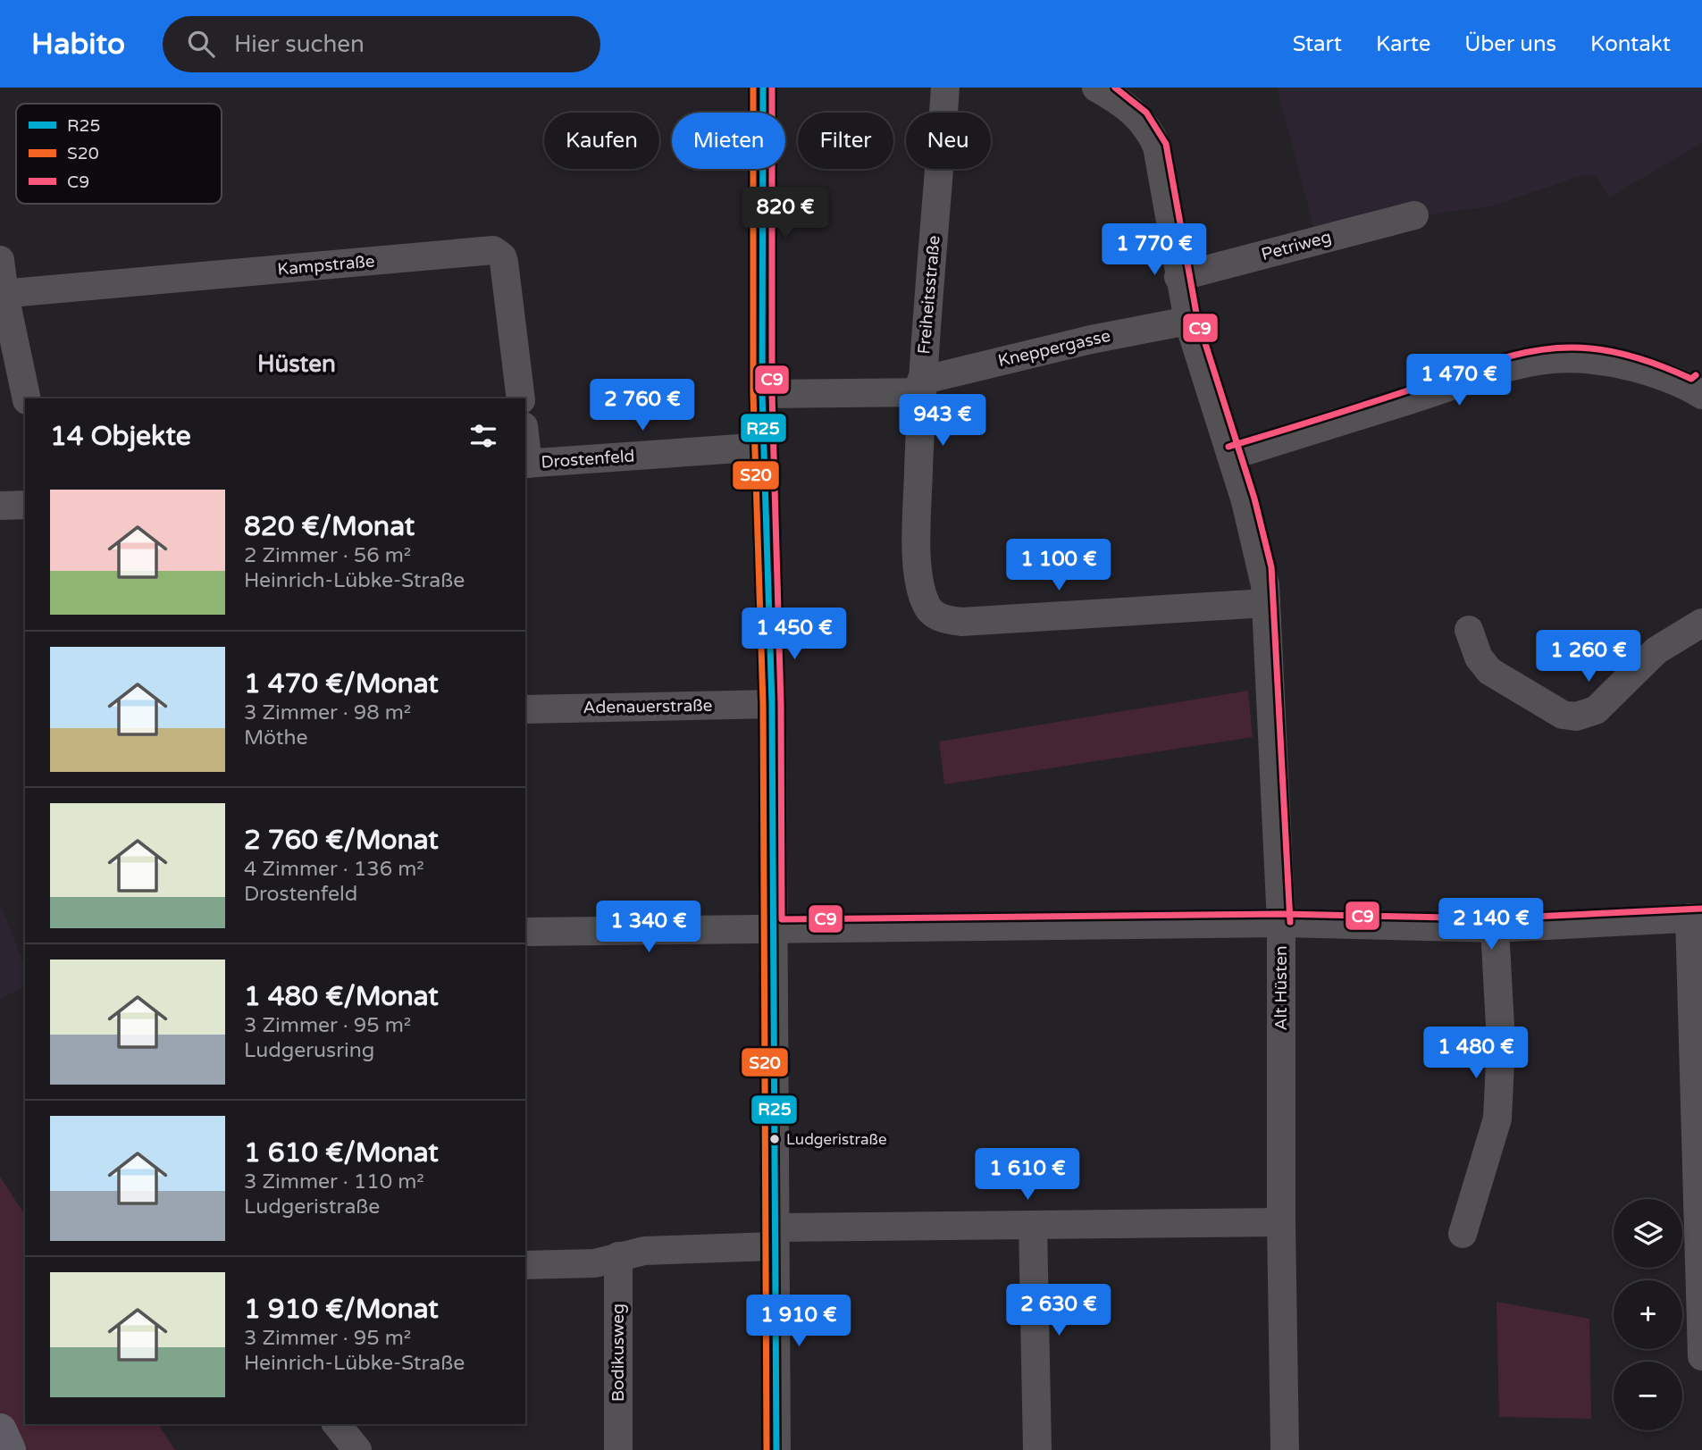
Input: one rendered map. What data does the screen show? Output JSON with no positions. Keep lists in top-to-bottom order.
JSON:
{
  "streets": {
    "street": [
      "Petriweg",
      "Kampstraße",
      "Freiheitsstraße",
      "Kneppergasse",
      "Drostenfeld",
      "Adenauerstraße",
      "Alt Hüsten",
      "Bodikusweg"
    ]
  },
  "crossings": [
    ["Petriweg", "Alt Hüsten"],
    ["Freiheitsstraße", "Kneppergasse"],
    ["Freiheitsstraße", "Alt Hüsten"],
    ["Kneppergasse", "Alt Hüsten"]
  ],
  "districts": ["Hüsten"],
  "places": ["Ludgeristraße"],
  "lines": ["transit line R25", "transit line S20", "transit line C9"],
  "legend": ["R25", "S20", "C9"],
  "page": {
    "header": "Habito",
    "search": "Hier suchen",
    "nav": [
      "Start",
      "Karte",
      "Über uns",
      "Kontakt"
    ],
    "chip": [
      "Kaufen",
      "Mieten",
      "Filter",
      "Neu"
    ],
    "price": [
      "820 €",
      "1 770 €",
      "1 470 €",
      "2 760 €",
      "943 €",
      "1 100 €",
      "1 450 €",
      "1 260 €",
      "2 140 €",
      "1 340 €",
      "1 480 €",
      "1 610 €",
      "2 630 €",
      "1 910 €"
    ],
    "heading": "14 Objekte",
    "list": [
      {
        "name": "820 €/Monat",
        "note": "2 Zimmer · 56 m² · Heinrich-Lübke-Straße"
      },
      {
        "name": "1 470 €/Monat",
        "note": "3 Zimmer · 98 m² · Möthe"
      },
      {
        "name": "2 760 €/Monat",
        "note": "4 Zimmer · 136 m² · Drostenfeld"
      },
      {
        "name": "1 480 €/Monat",
        "note": "3 Zimmer · 95 m² · Ludgerusring"
      },
      {
        "name": "1 610 €/Monat",
        "note": "3 Zimmer · 110 m² · Ludgeristraße"
      },
      {
        "name": "1 910 €/Monat",
        "note": "3 Zimmer · 95 m² · Heinrich-Lübke-Straße"
      }
    ],
    "map_buttons": ["+", "−"]
  }
}
